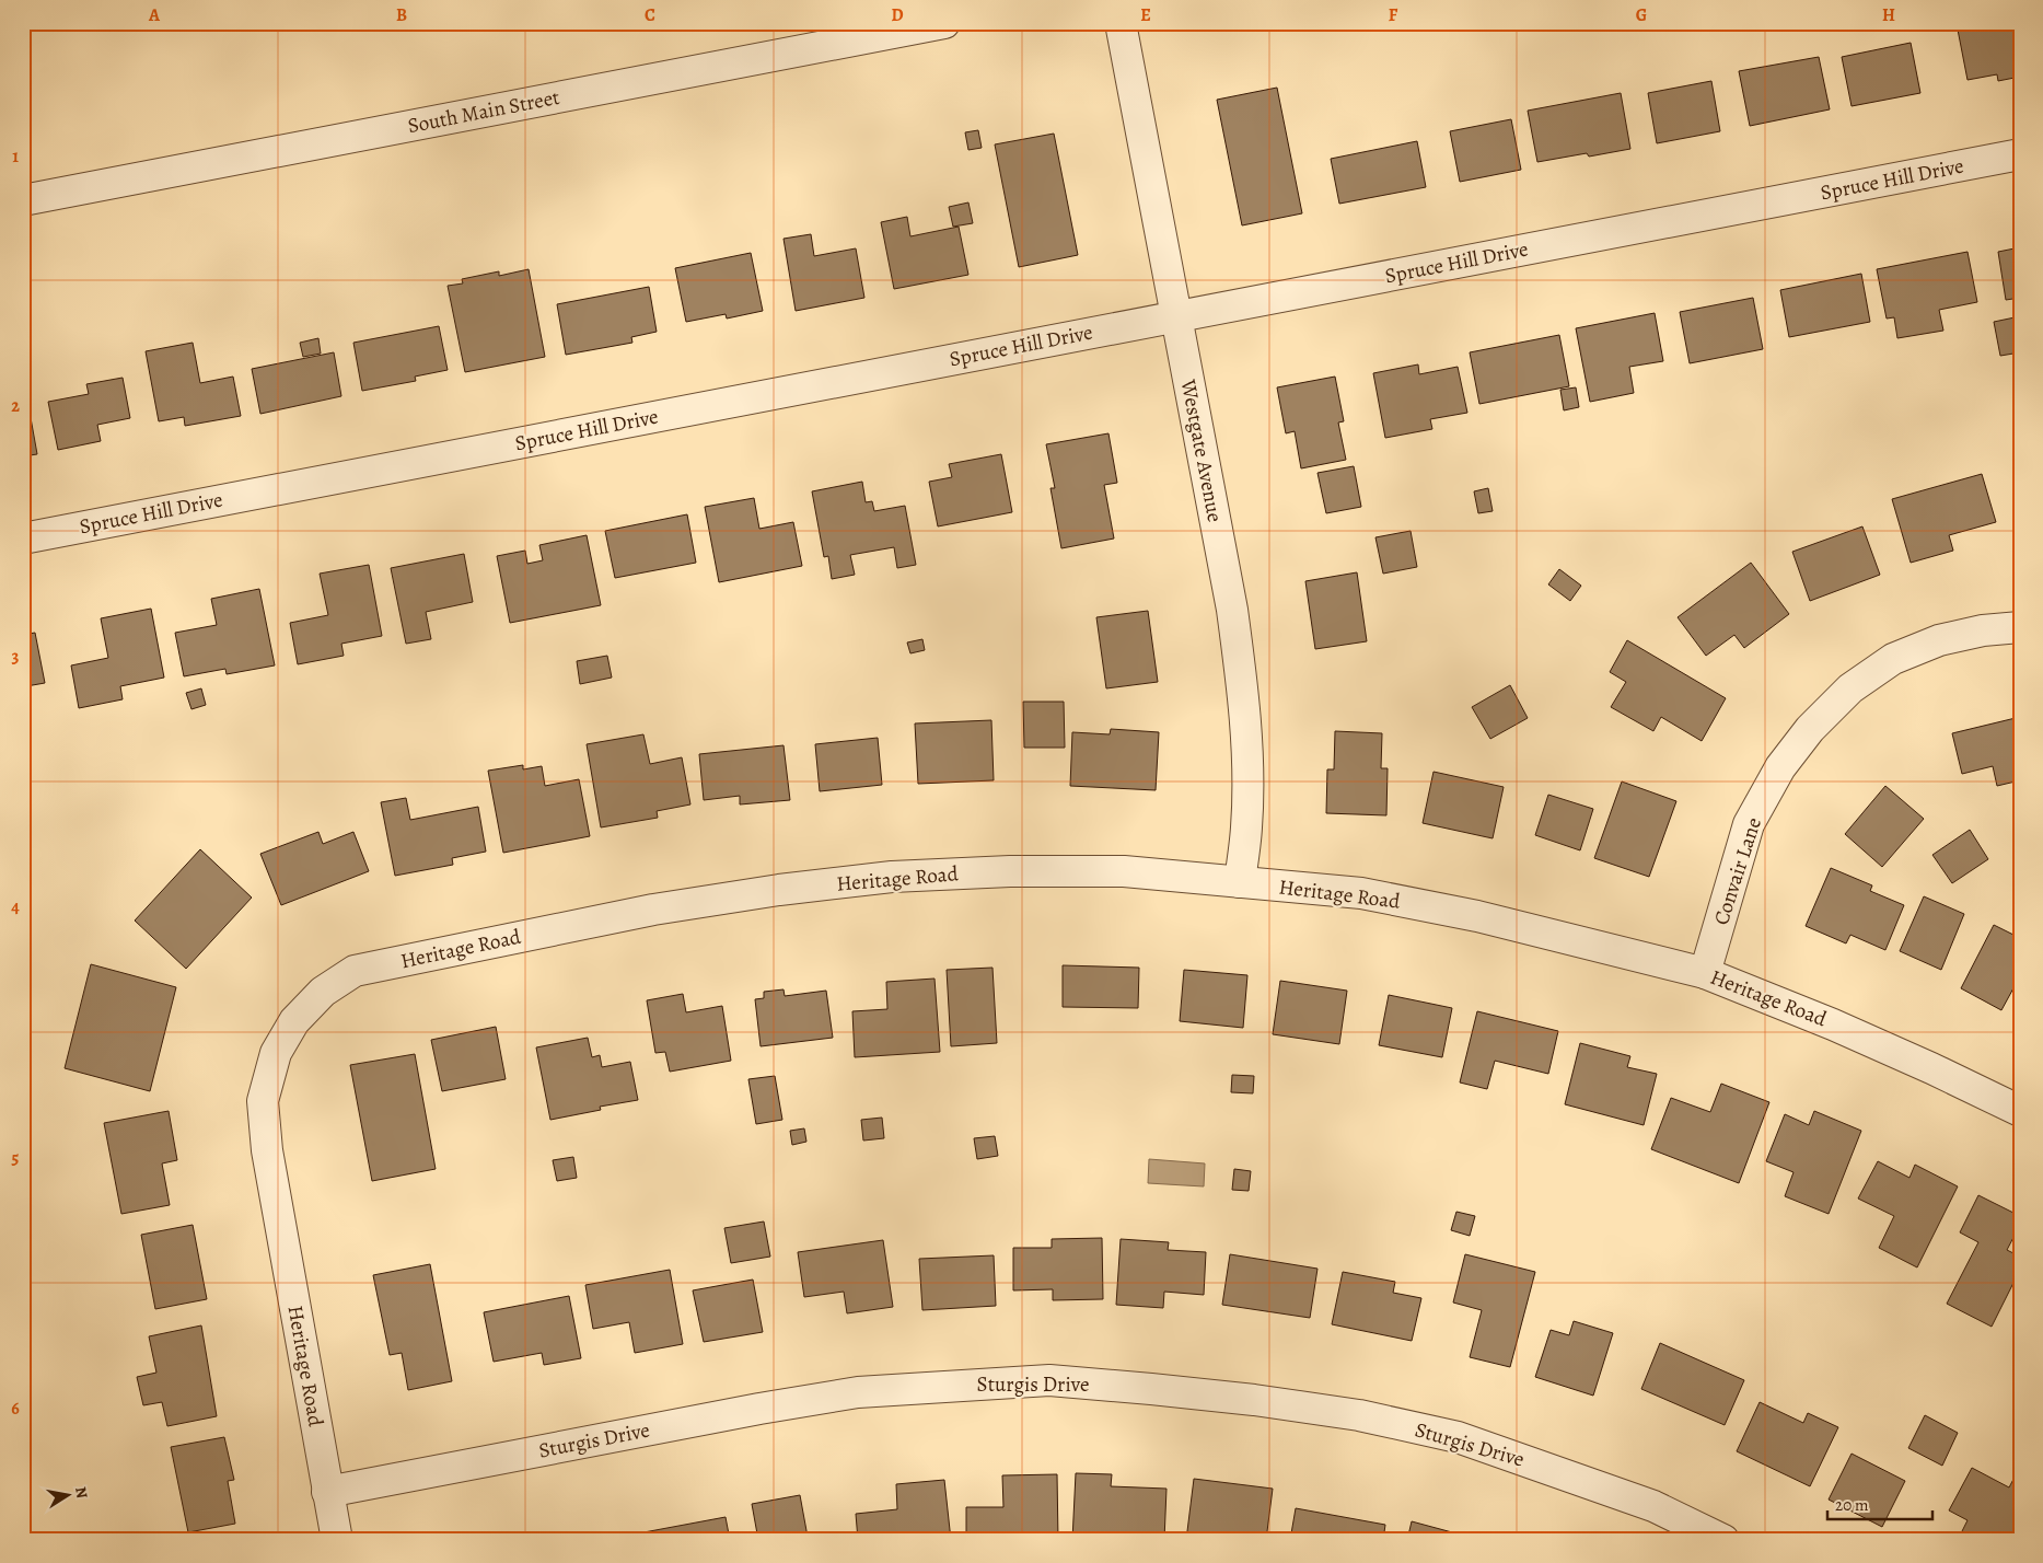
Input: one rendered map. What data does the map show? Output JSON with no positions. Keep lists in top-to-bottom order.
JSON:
{
  "streets": {
    "street": [
      "South Main Street",
      "Spruce Hill Drive",
      "Westgate Avenue",
      "Convair Lane",
      "Heritage Road",
      "Sturgis Drive"
    ]
  },
  "crossings": [
    ["Spruce Hill Drive", "Westgate Avenue"],
    ["Westgate Avenue", "Heritage Road"],
    ["Convair Lane", "Heritage Road"],
    ["Heritage Road", "Sturgis Drive"]
  ],
  "scale_bar": "20 m",
  "north": "right",
  "grid": {
    "columns": [
      "A",
      "B",
      "C",
      "D",
      "E",
      "F",
      "G",
      "H"
    ],
    "rows": [
      "1",
      "2",
      "3",
      "4",
      "5",
      "6"
    ]
  }
}
